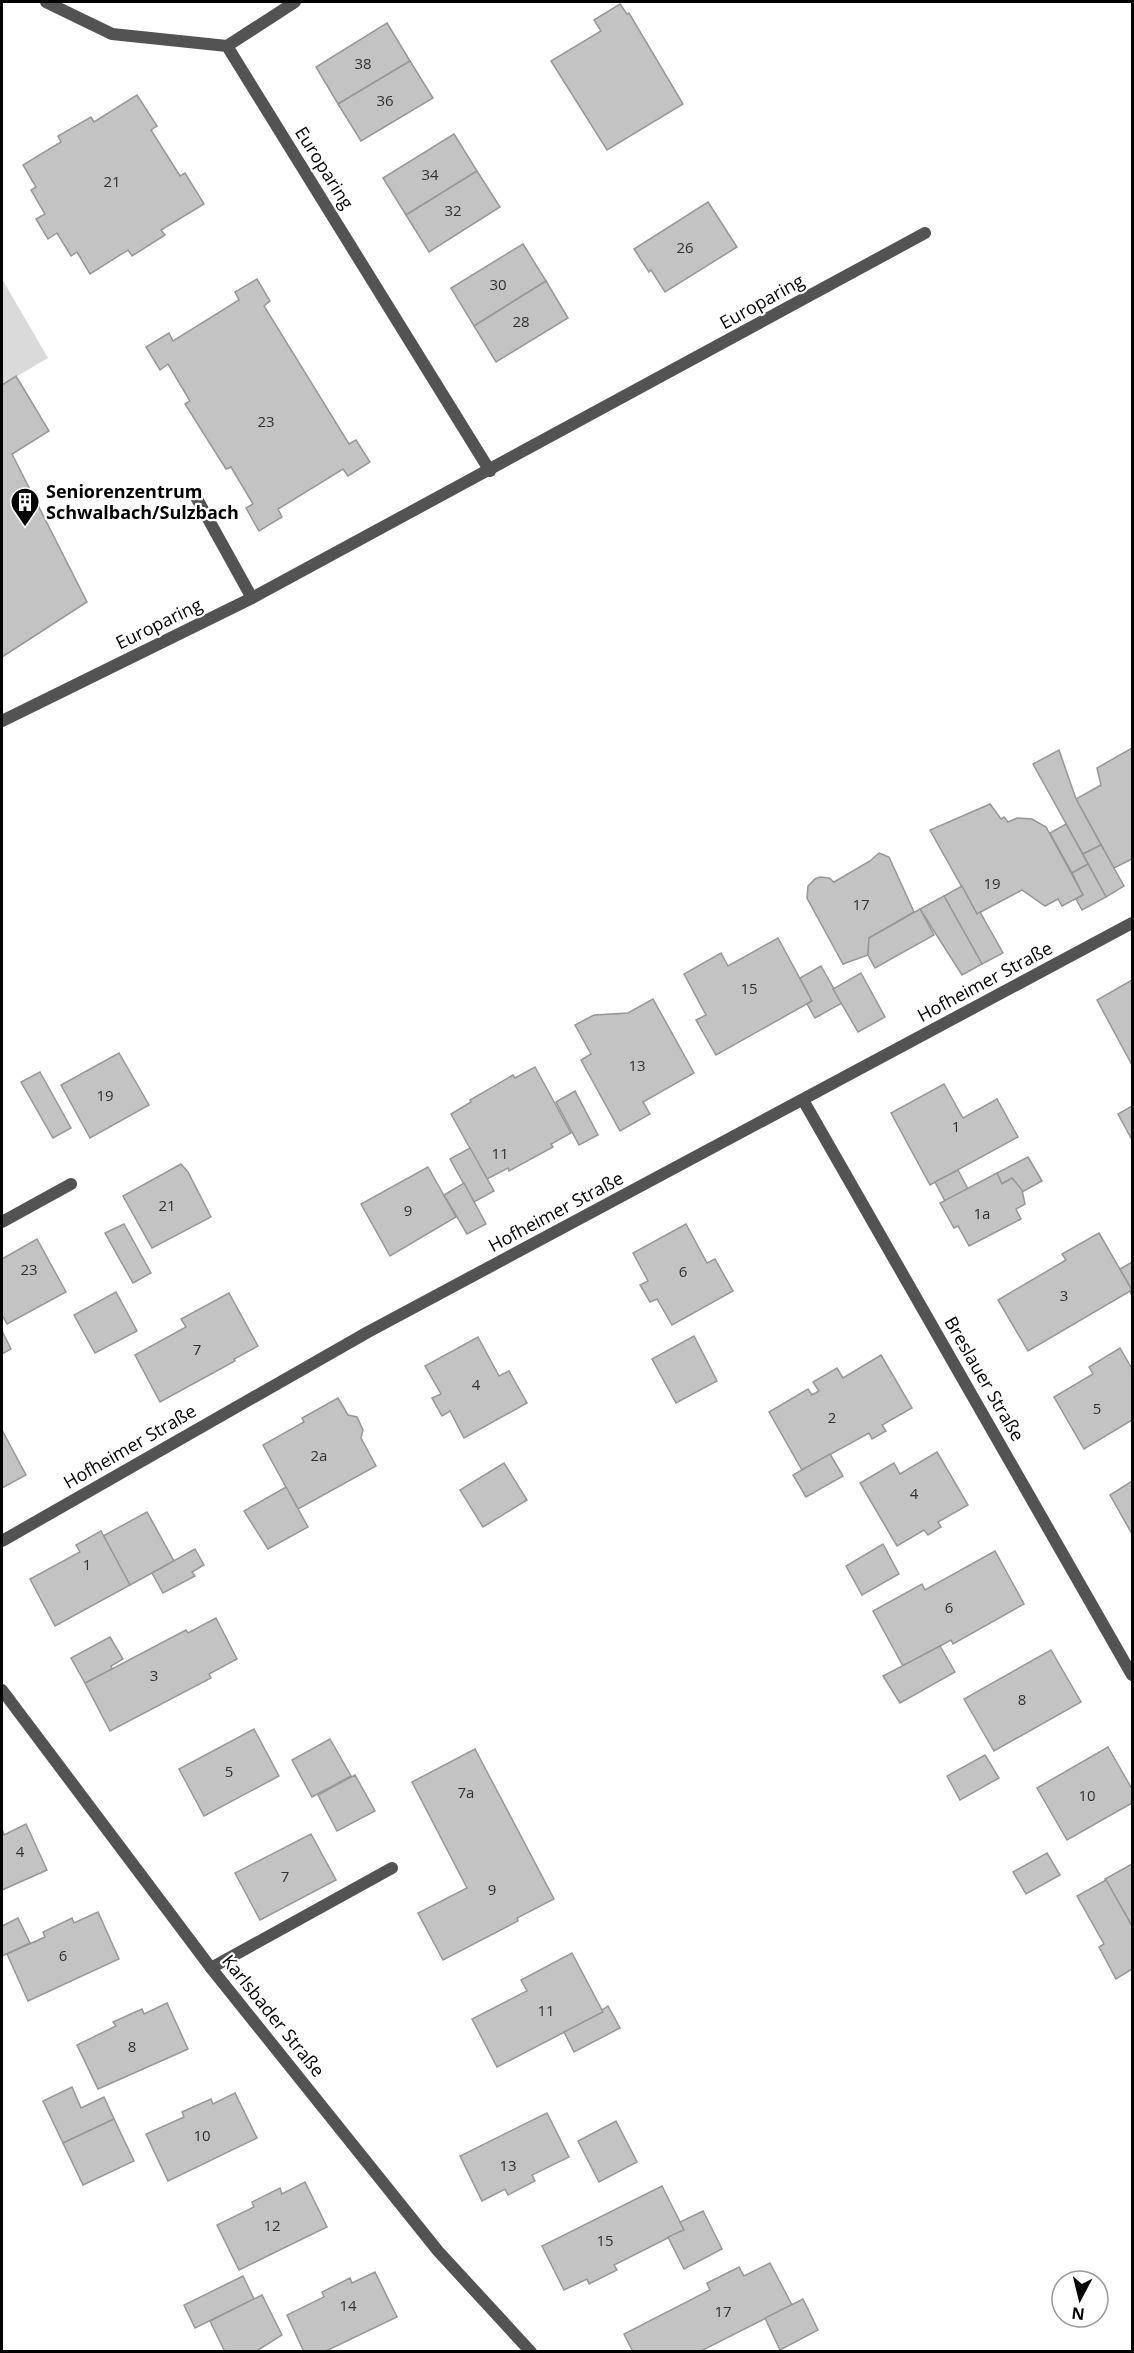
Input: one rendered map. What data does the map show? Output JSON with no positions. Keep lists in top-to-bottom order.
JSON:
{
  "streets": {
    "street": [
      "Europaring",
      "Hofheimer Straße",
      "Breslauer Straße",
      "Karlsbader Straße"
    ]
  },
  "crossings": [
    ["Hofheimer Straße", "Breslauer Straße"]
  ],
  "places": {
    "building": ["Seniorenzentrum Schwalbach/Sulzbach"]
  },
  "house_numbers": [
    "38",
    "36",
    "34",
    "21",
    "32",
    "26",
    "30",
    "28",
    "23",
    "19",
    "17",
    "15",
    "13",
    "19",
    "1",
    "11",
    "21",
    "9",
    "1a",
    "23",
    "6",
    "3",
    "7",
    "4",
    "5",
    "2",
    "2a",
    "4",
    "1",
    "6",
    "3",
    "8",
    "5",
    "7a",
    "10",
    "4",
    "7",
    "9",
    "6",
    "11",
    "8",
    "10",
    "13",
    "12",
    "15",
    "14",
    "17"
  ],
  "north": "bottom"
}
